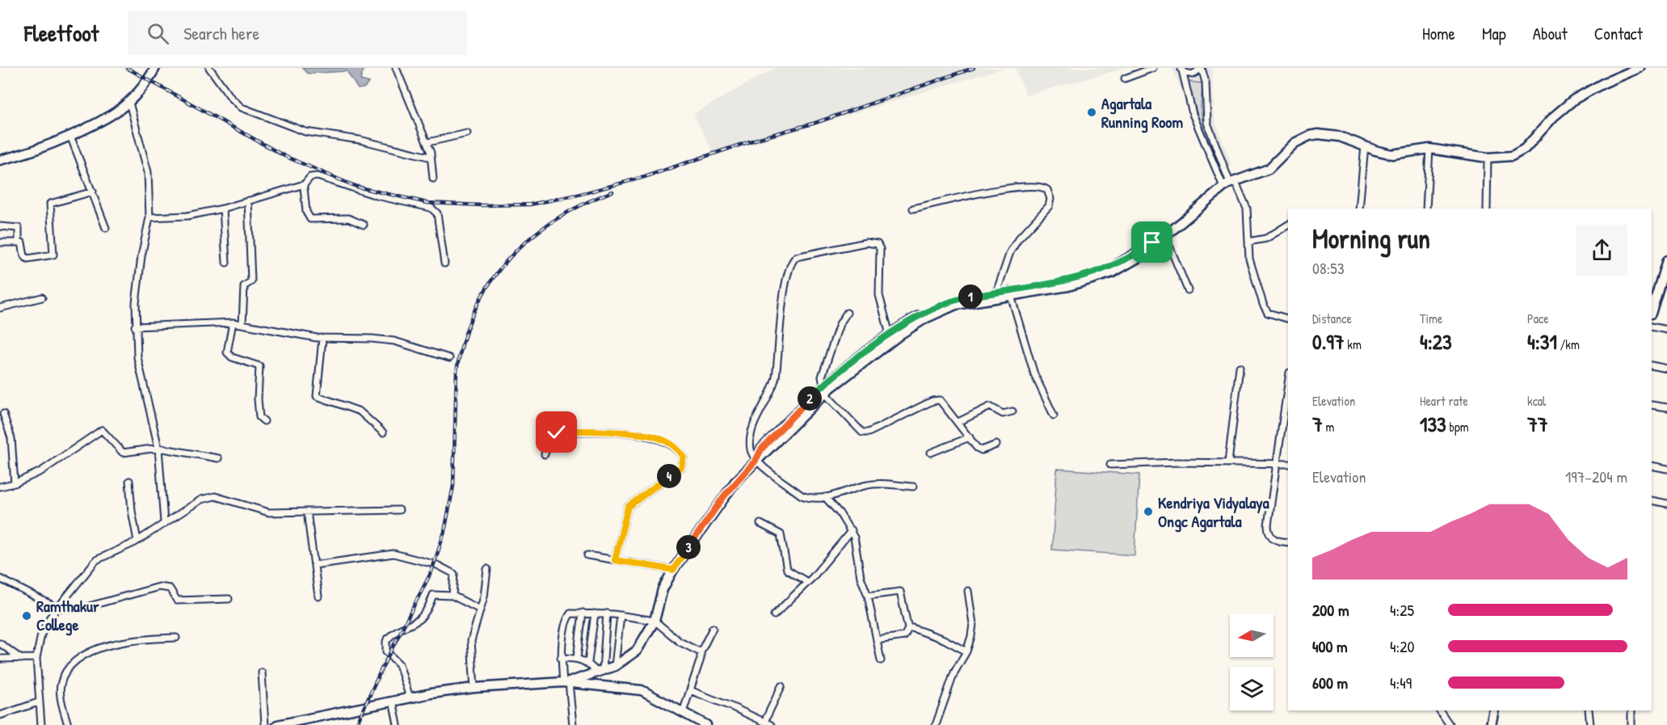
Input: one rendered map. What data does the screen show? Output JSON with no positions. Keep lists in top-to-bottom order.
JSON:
{
  "places": ["Agartala Running Room", "Kendriya Vidyalaya Ongc Agartala", "Ramthakur College"],
  "north": "left",
  "page": {
    "header": "Fleetfoot",
    "search": "Search here",
    "nav": [
      "Home",
      "Map",
      "About",
      "Contact"
    ],
    "heading": ["Morning run", "08:53"],
    "pins": [
      "1",
      "2",
      "4",
      "3"
    ],
    "stats": [
      ["Distance", "0.97 km"],
      ["Time", "4:23"],
      ["Pace", "4:31 /km"],
      ["Elevation", "7 m"],
      ["Heart rate", "133 bpm"],
      ["kcal", "77"]
    ],
    "chart": ["Elevation", "197–204 m"],
    "list": [
      {
        "name": "200 m",
        "note": "4:25"
      },
      {
        "name": "400 m",
        "note": "4:20"
      },
      {
        "name": "600 m",
        "note": "4:49"
      }
    ]
  }
}
